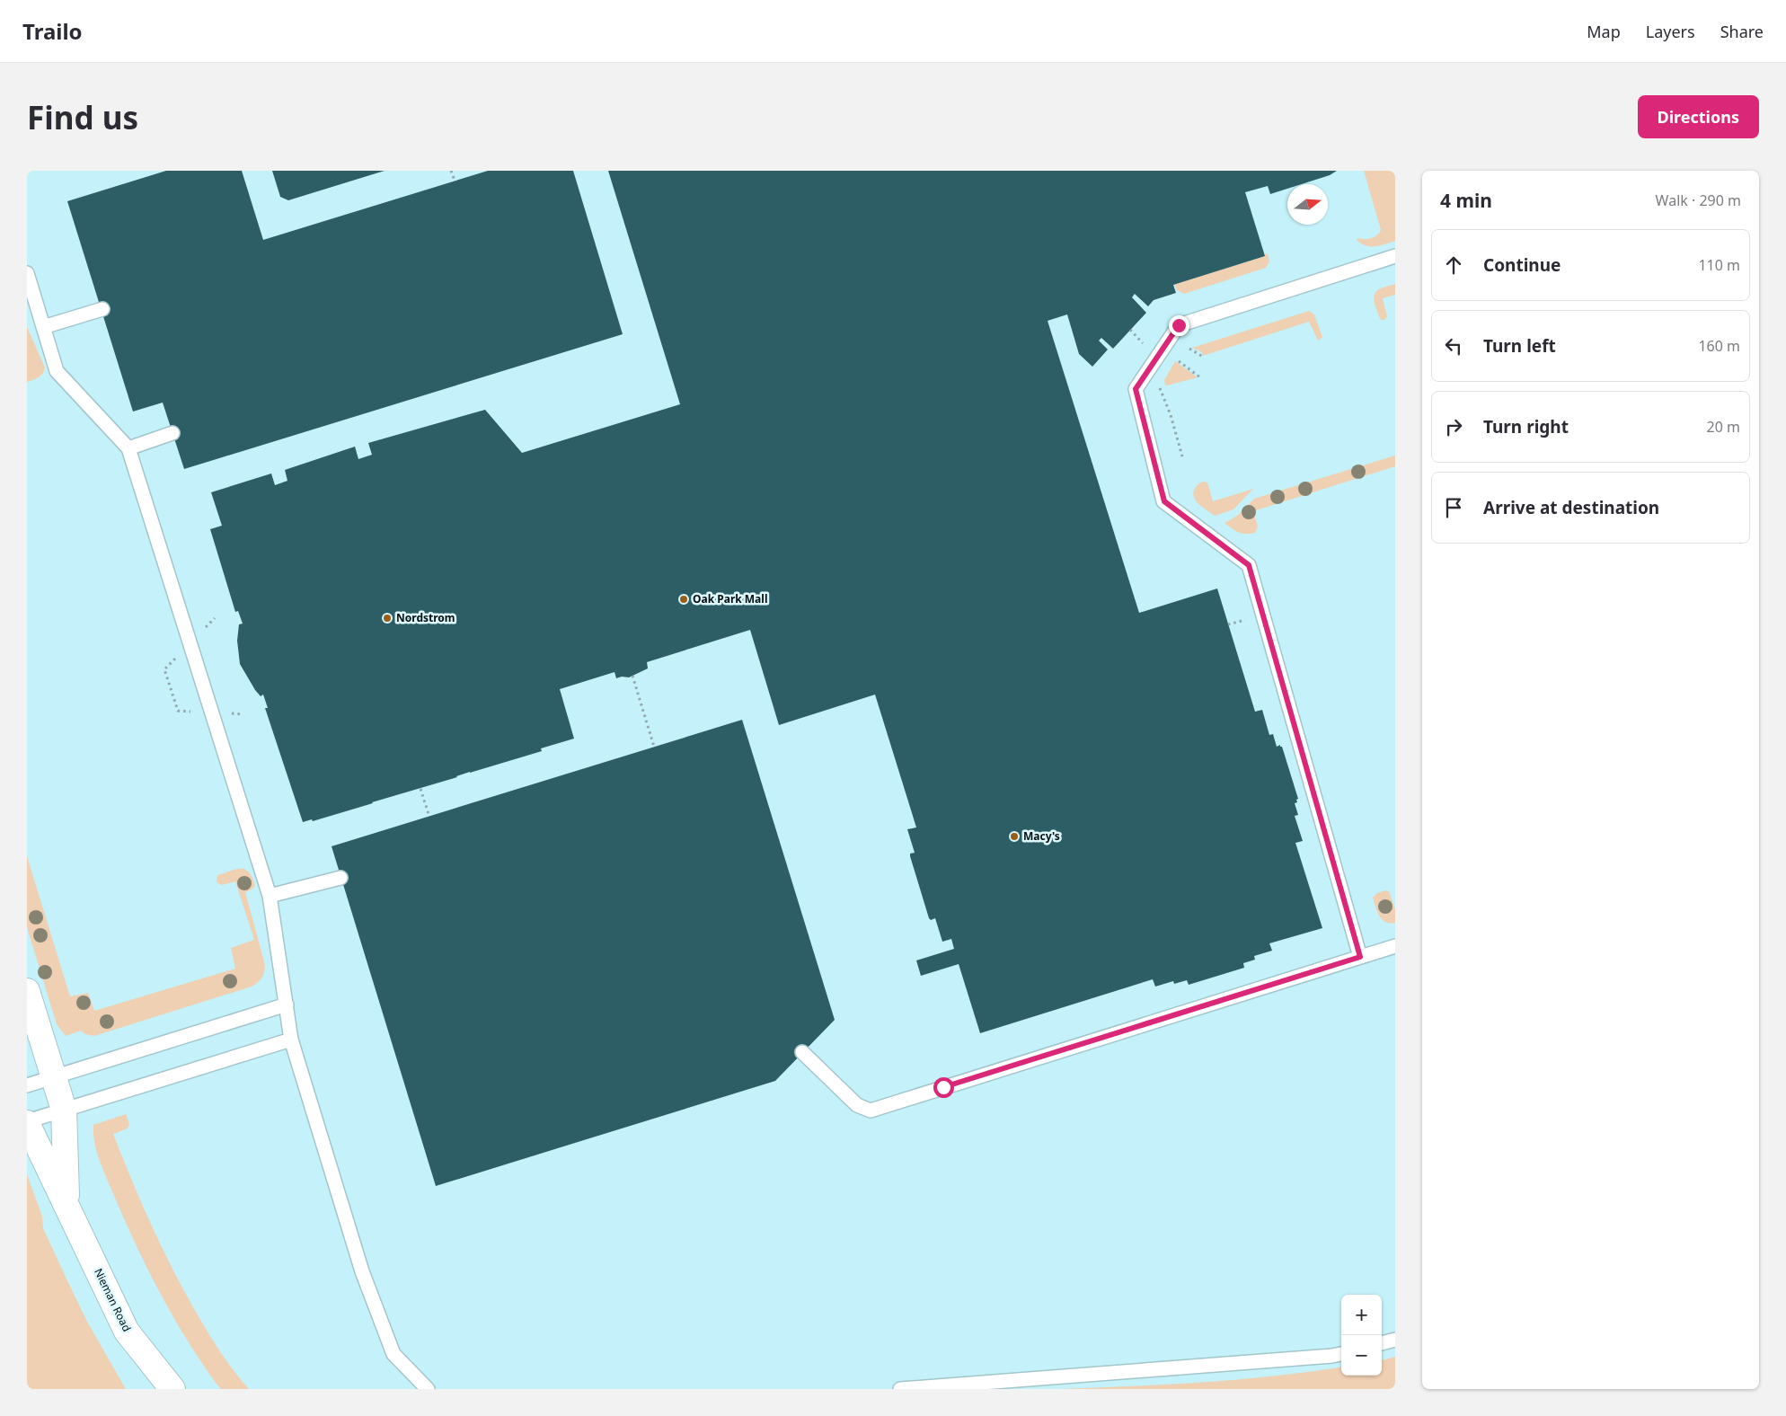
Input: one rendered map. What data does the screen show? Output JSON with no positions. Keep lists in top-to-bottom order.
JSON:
{
  "streets": {
    "street": ["Nieman Road"]
  },
  "places": ["Oak Park Mall", "Nordstrom", "Macy's"],
  "north": "right",
  "page": {
    "header": "Trailo",
    "nav": ["Map", "Layers", "Share"],
    "buttons": "Directions",
    "title": "Find us",
    "heading": ["4 min", "Walk · 290 m"],
    "list": [
      ["Continue", "110 m"],
      ["Turn left", "160 m"],
      ["Turn right", "20 m"],
      "Arrive at destination"
    ],
    "map_buttons": ["+", "−"]
  }
}
